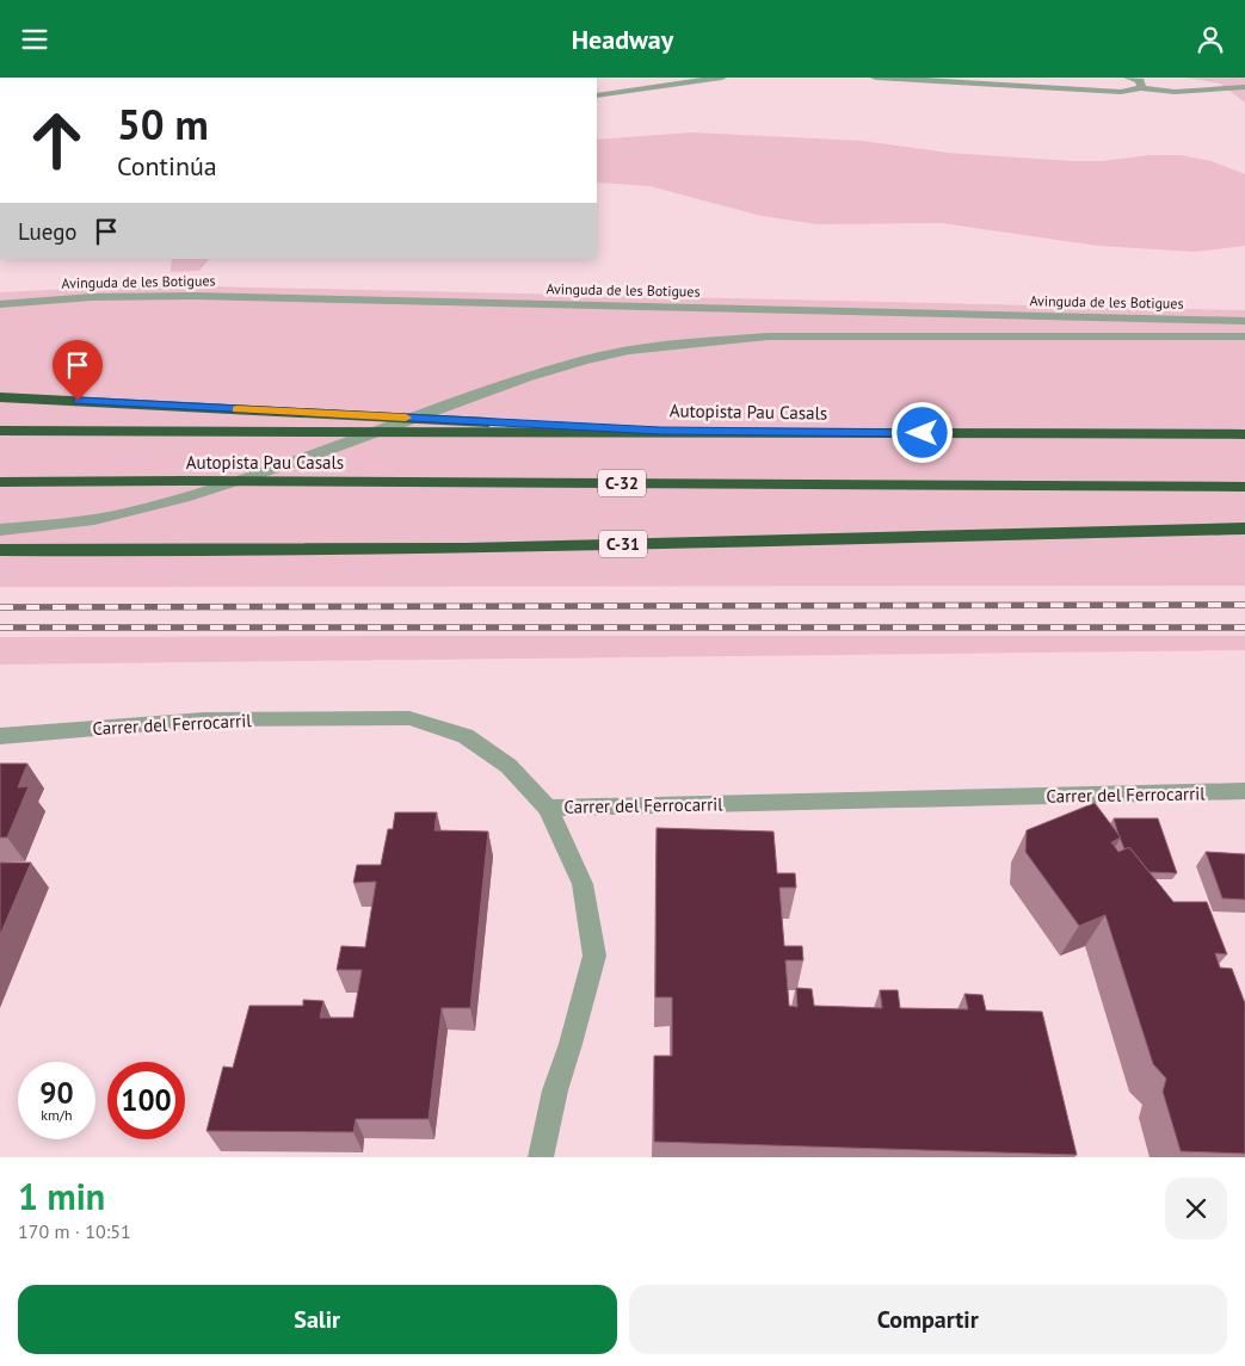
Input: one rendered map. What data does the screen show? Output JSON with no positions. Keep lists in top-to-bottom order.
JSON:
{
  "streets": {
    "highway": ["Autopista Pau Casals", "C-32", "C-31"],
    "street": ["Avinguda de les Botigues", "Carrer del Ferrocarril"]
  },
  "page": {
    "header": "Headway",
    "turn": ["50 m", "Continúa"],
    "then": "Luego",
    "speed": "90 km/h",
    "limit": "100",
    "heading": ["1 min", "170 m · 10:51"],
    "buttons": ["Salir", "Compartir"]
  }
}
